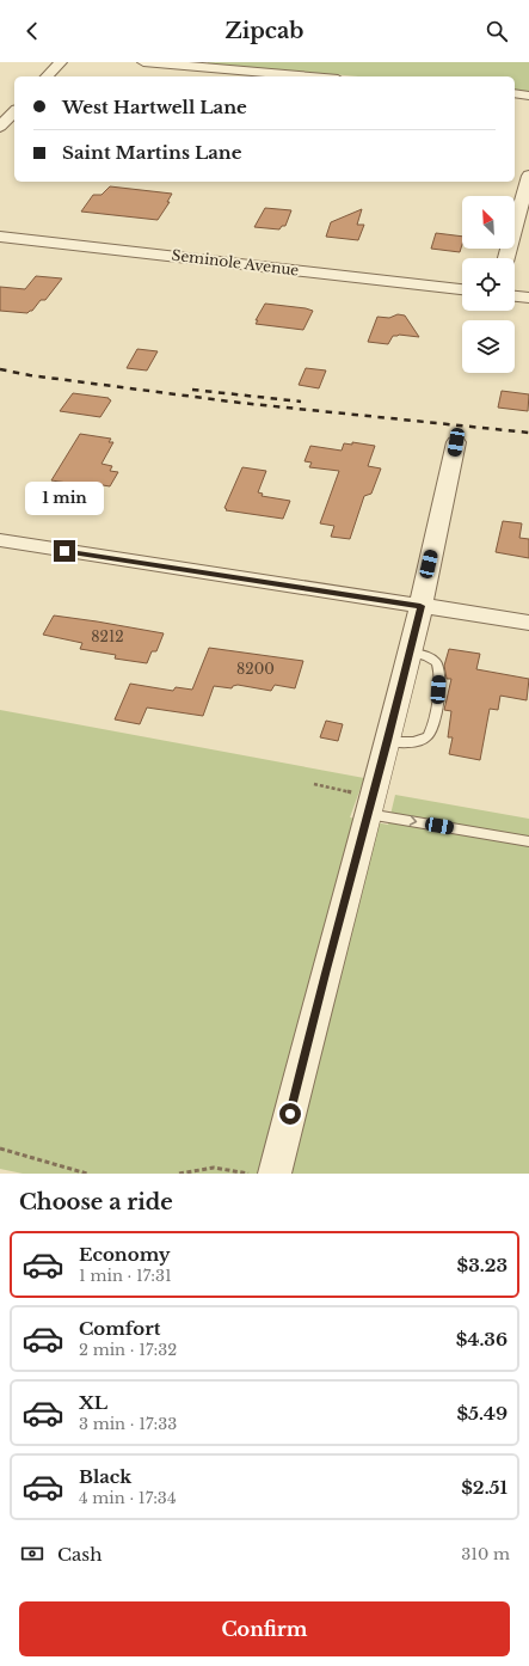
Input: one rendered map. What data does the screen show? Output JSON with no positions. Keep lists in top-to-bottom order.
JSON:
{
  "streets": {
    "street": ["Seminole Avenue"]
  },
  "house_numbers": ["8212", "8200"],
  "north": "top left",
  "page": {
    "header": "Zipcab",
    "banner": ["West Hartwell Lane", "Saint Martins Lane"],
    "bubble": "1 min",
    "heading": "Choose a ride",
    "list": [
      {
        "name": "Economy",
        "note": "1 min · 17:31",
        "value": "$3.23"
      },
      {
        "name": "Comfort",
        "note": "2 min · 17:32",
        "value": "$4.36"
      },
      {
        "name": "XL",
        "note": "3 min · 17:33",
        "value": "$5.49"
      },
      {
        "name": "Black",
        "note": "4 min · 17:34",
        "value": "$2.51"
      }
    ],
    "pay": ["Cash", "310 m"],
    "buttons": "Confirm"
  }
}
